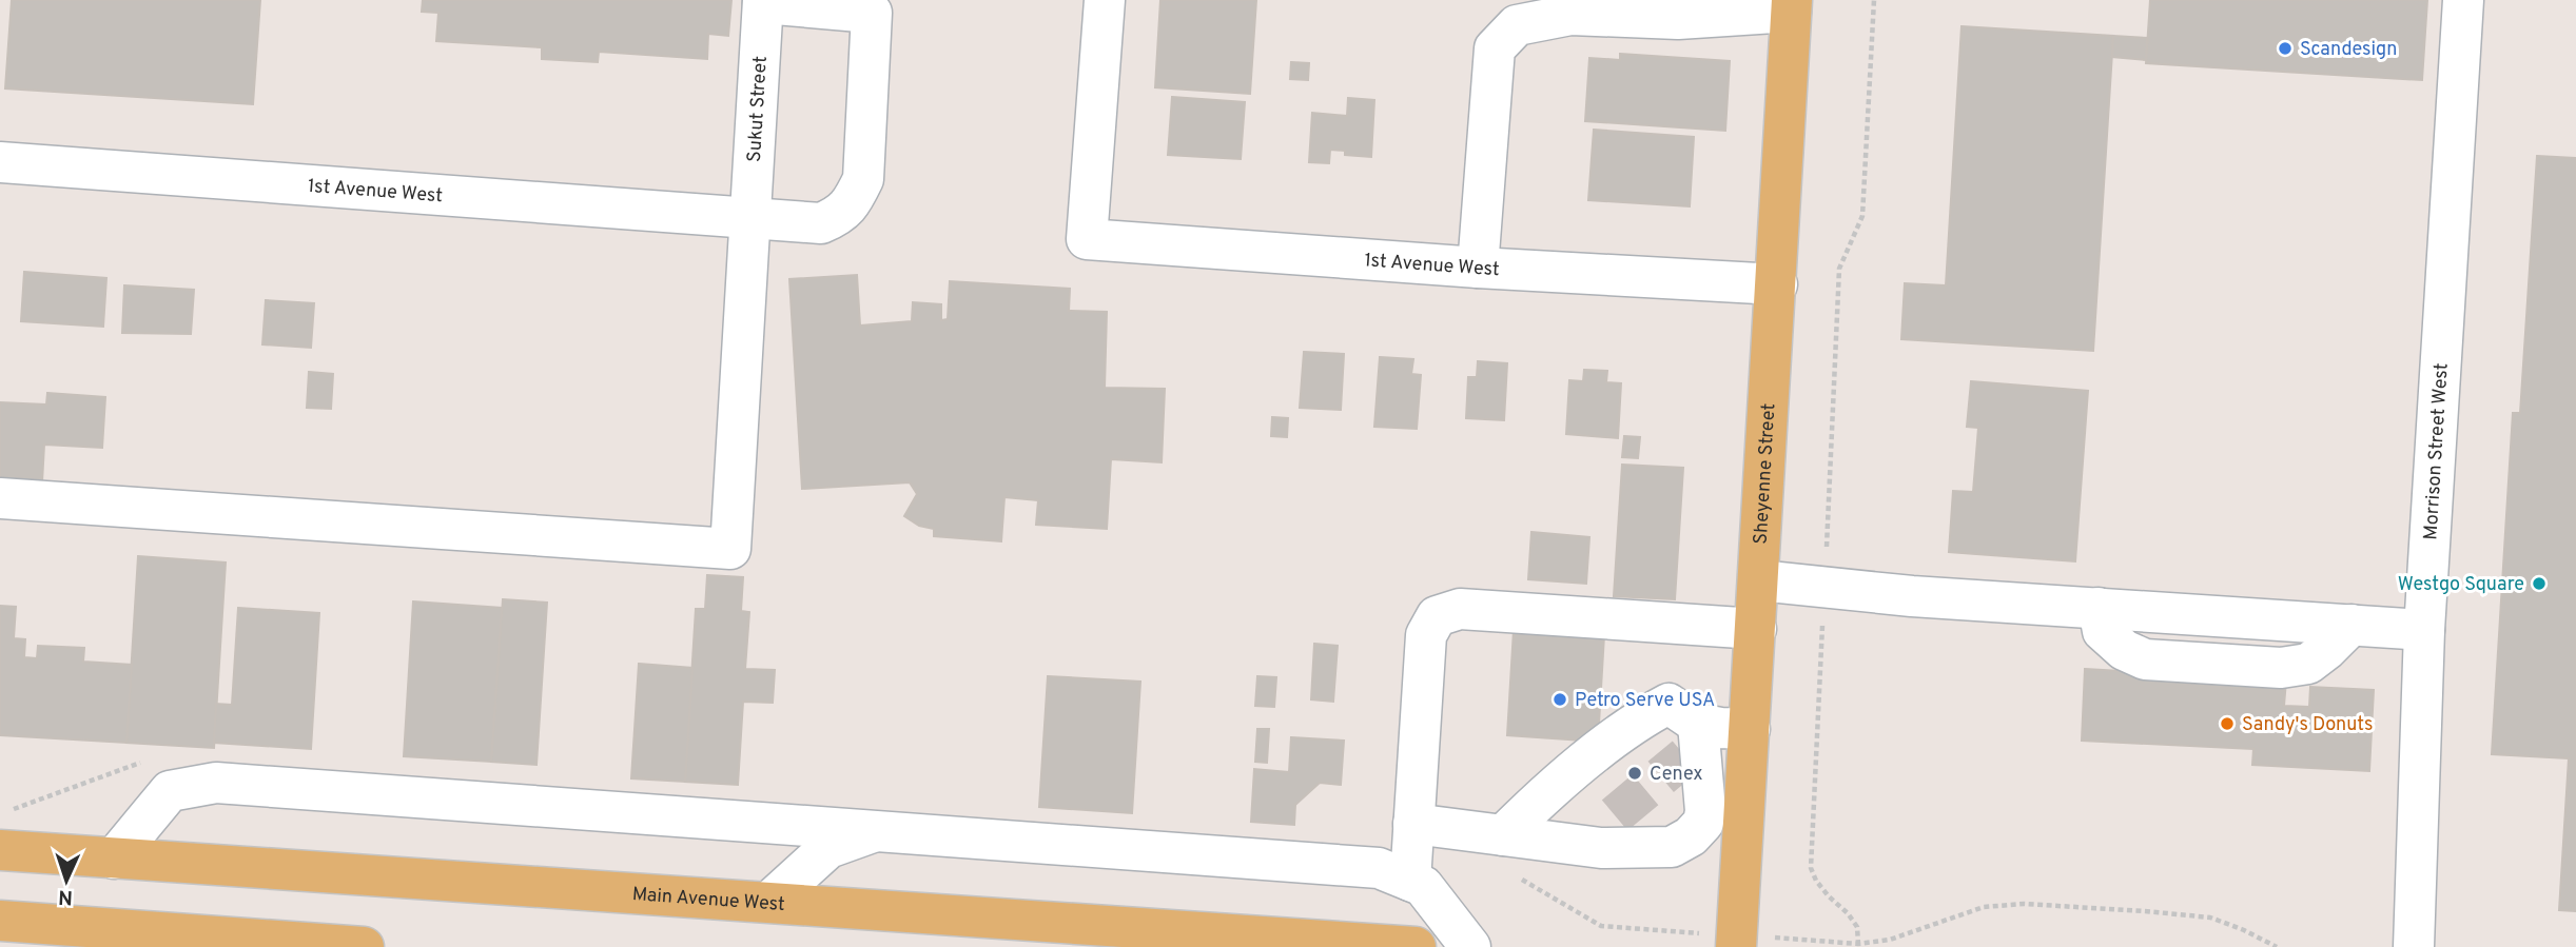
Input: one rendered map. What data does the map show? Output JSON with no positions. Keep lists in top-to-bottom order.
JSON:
{
  "streets": {
    "main road": ["Sheyenne Street", "Main Avenue West"],
    "street": ["Sukut Street", "1st Avenue West", "Morrison Street West"]
  },
  "crossings": [
    ["Sukut Street", "1st Avenue West"],
    ["1st Avenue West", "Sheyenne Street"]
  ],
  "places": [
    "Scandesign",
    "Westgo Square",
    "Petro Serve USA",
    "Sandy's Donuts",
    "Cenex"
  ],
  "north": "bottom"
}
